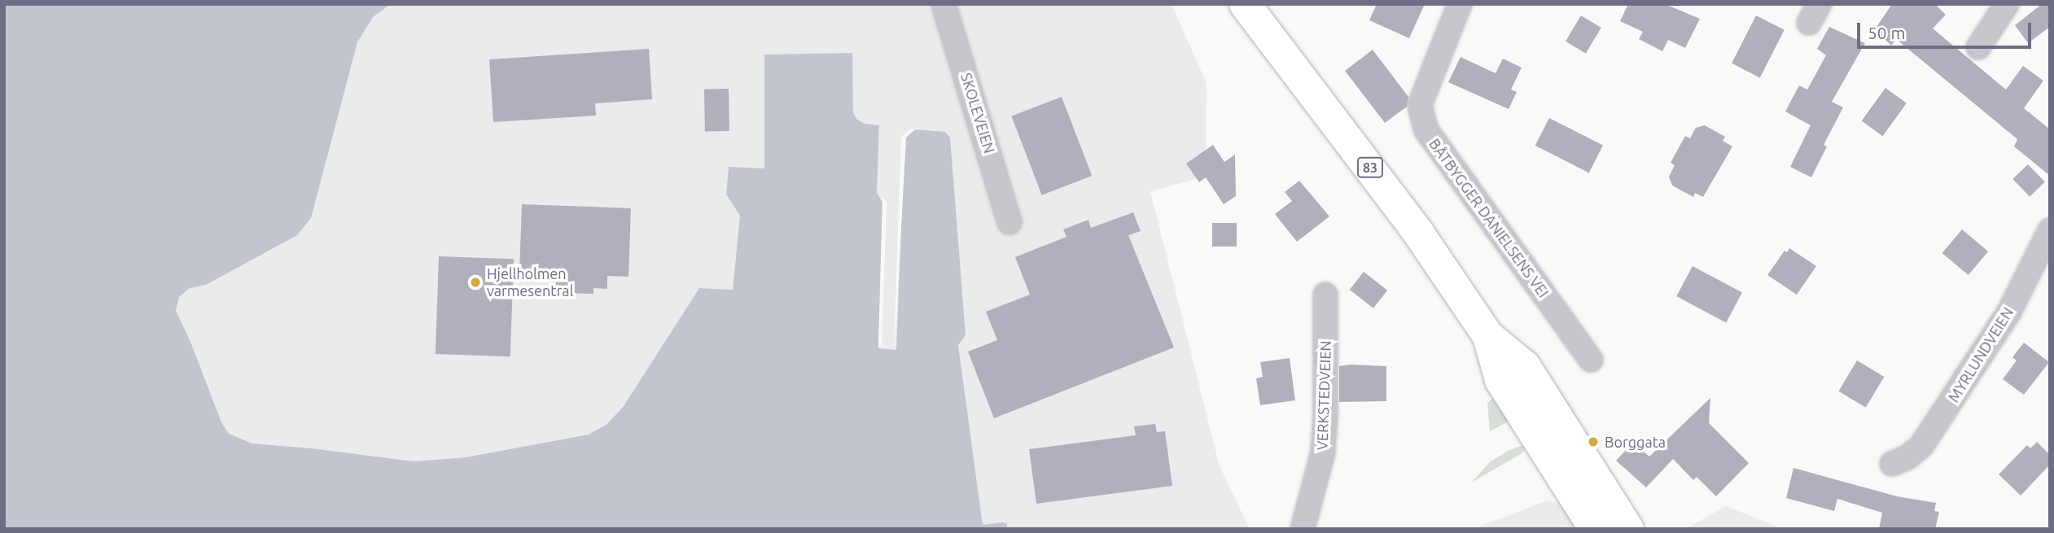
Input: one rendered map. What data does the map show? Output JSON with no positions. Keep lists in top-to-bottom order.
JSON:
{
  "streets": {
    "highway": ["83"],
    "street": [
      "SKOLEVEIEN",
      "BÅTBYGGER DANIELSENS VEI",
      "MYRLUNDVEIEN",
      "VERKSTEDVEIEN"
    ]
  },
  "places": ["Hjellholmen varmesentral", "Borggata"],
  "scale_bar": "50 m"
}
